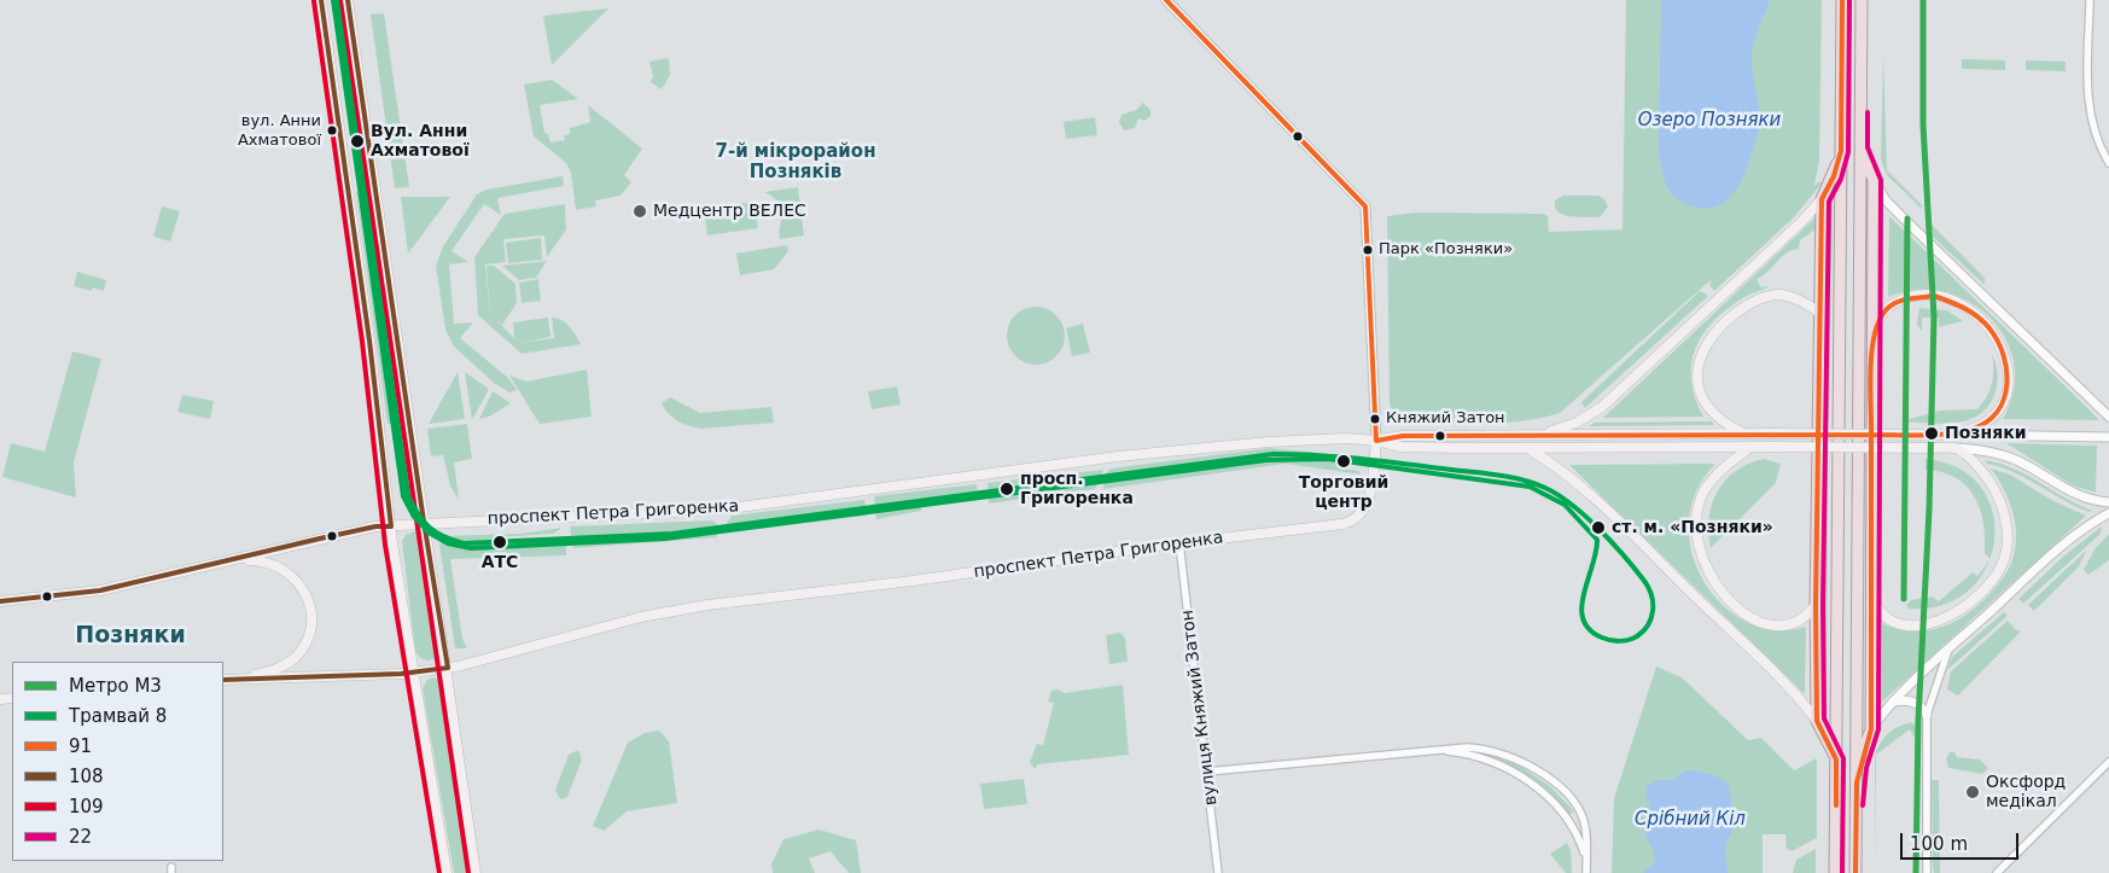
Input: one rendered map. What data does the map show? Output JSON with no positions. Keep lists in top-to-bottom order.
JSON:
{
  "streets": {
    "main road": ["проспект Петра Григоренка"],
    "street": ["вулиця Княжий Затон"]
  },
  "crossings": [
    ["проспект Петра Григоренка", "вулиця Княжий Затон"]
  ],
  "districts": ["7-й мікрорайон Позняків", "Позняки"],
  "water": ["Озеро Позняки", "Срібний Кіл"],
  "places": [
    "вул. Анни Ахматової",
    "Вул. Анни Ахматової",
    "Медцентр ВЕЛЕС",
    "Парк «Позняки»",
    "Княжий Затон",
    "Позняки",
    "Торговий центр",
    "просп. Григоренка",
    "ст. м. «Позняки»",
    "АТС",
    "Оксфорд медікал"
  ],
  "lines": [
    "metro line M3",
    "tram line 8",
    "transit line 91",
    "transit line 108",
    "transit line 22",
    "transit line 109"
  ],
  "legend": [
    "Метро M3",
    "Трамвай 8",
    "91",
    "108",
    "109",
    "22"
  ],
  "scale_bar": "100 m"
}
